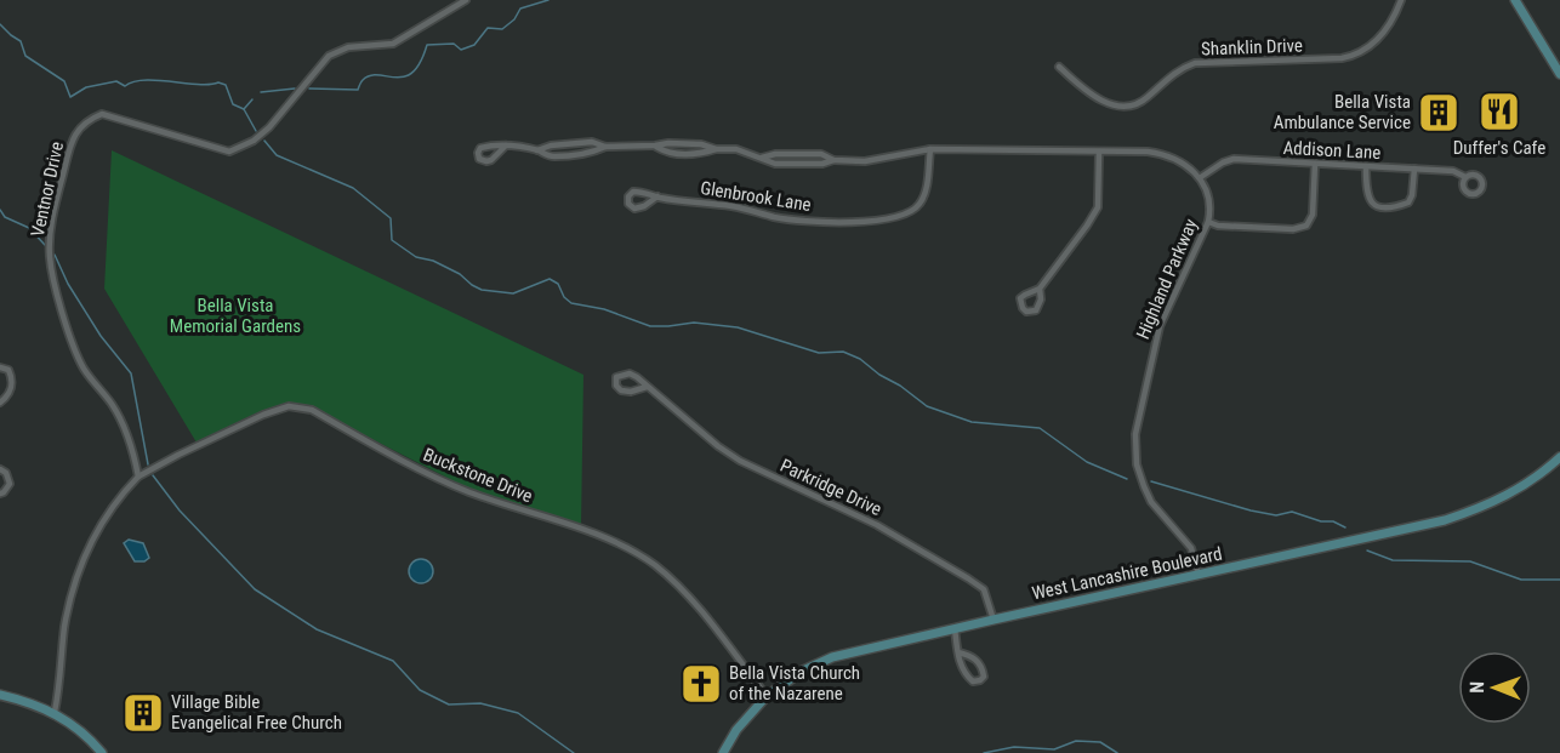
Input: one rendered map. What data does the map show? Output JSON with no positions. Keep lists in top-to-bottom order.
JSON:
{
  "streets": {
    "main road": ["West Lancashire Boulevard"],
    "street": [
      "Shanklin Drive",
      "Addison Lane",
      "Ventnor Drive",
      "Glenbrook Lane",
      "Highland Parkway",
      "Buckstone Drive",
      "Parkridge Drive"
    ]
  },
  "crossings": [
    ["Addison Lane", "Highland Parkway"],
    ["Ventnor Drive", "Buckstone Drive"],
    ["Highland Parkway", "West Lancashire Boulevard"],
    ["Buckstone Drive", "West Lancashire Boulevard"],
    ["Parkridge Drive", "West Lancashire Boulevard"]
  ],
  "parks": ["Bella Vista Memorial Gardens"],
  "places": {
    "restaurant": ["Duffer's Cafe"],
    "building": ["Bella Vista Ambulance Service", "Village Bible Evangelical Free Church"],
    "church": ["Bella Vista Church of the Nazarene"]
  },
  "north": "left"
}
